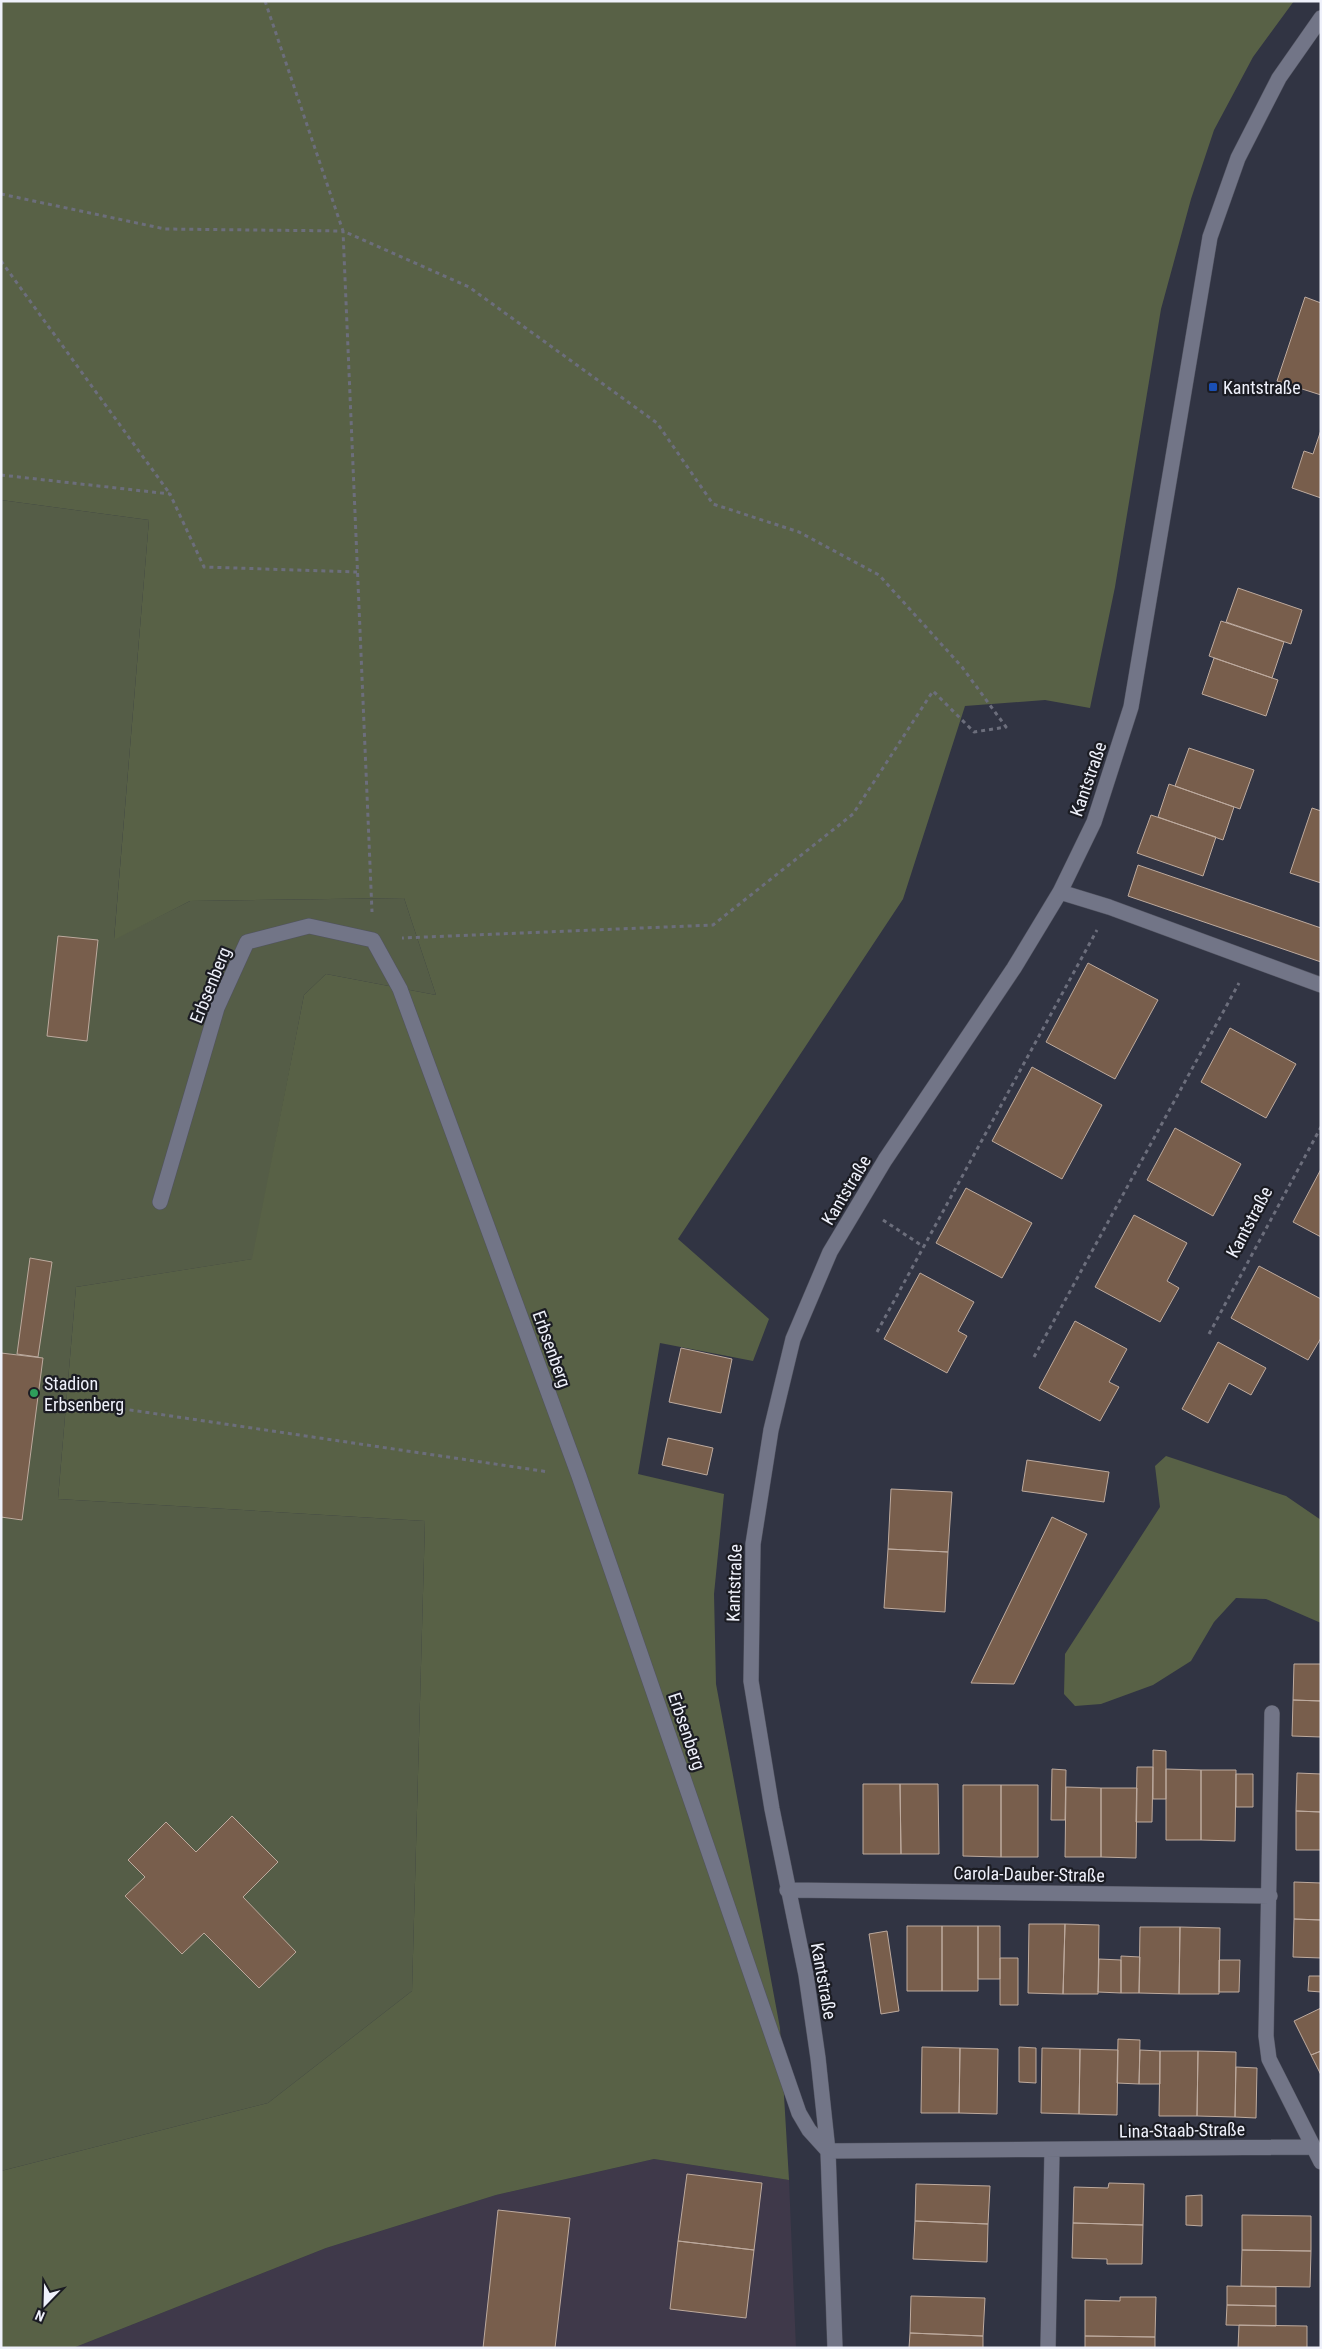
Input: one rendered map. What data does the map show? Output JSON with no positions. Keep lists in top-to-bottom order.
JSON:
{
  "streets": {
    "street": [
      "Kantstraße",
      "Erbsenberg",
      "Carola-Dauber-Straße",
      "Lina-Staab-Straße"
    ]
  },
  "crossings": [
    ["Kantstraße", "Erbsenberg"],
    ["Kantstraße", "Carola-Dauber-Straße"],
    ["Kantstraße", "Lina-Staab-Straße"],
    ["Erbsenberg", "Lina-Staab-Straße"]
  ],
  "places": {
    "transit": ["Kantstraße"],
    "other": ["Stadion Erbsenberg"]
  },
  "north": "bottom left"
}
